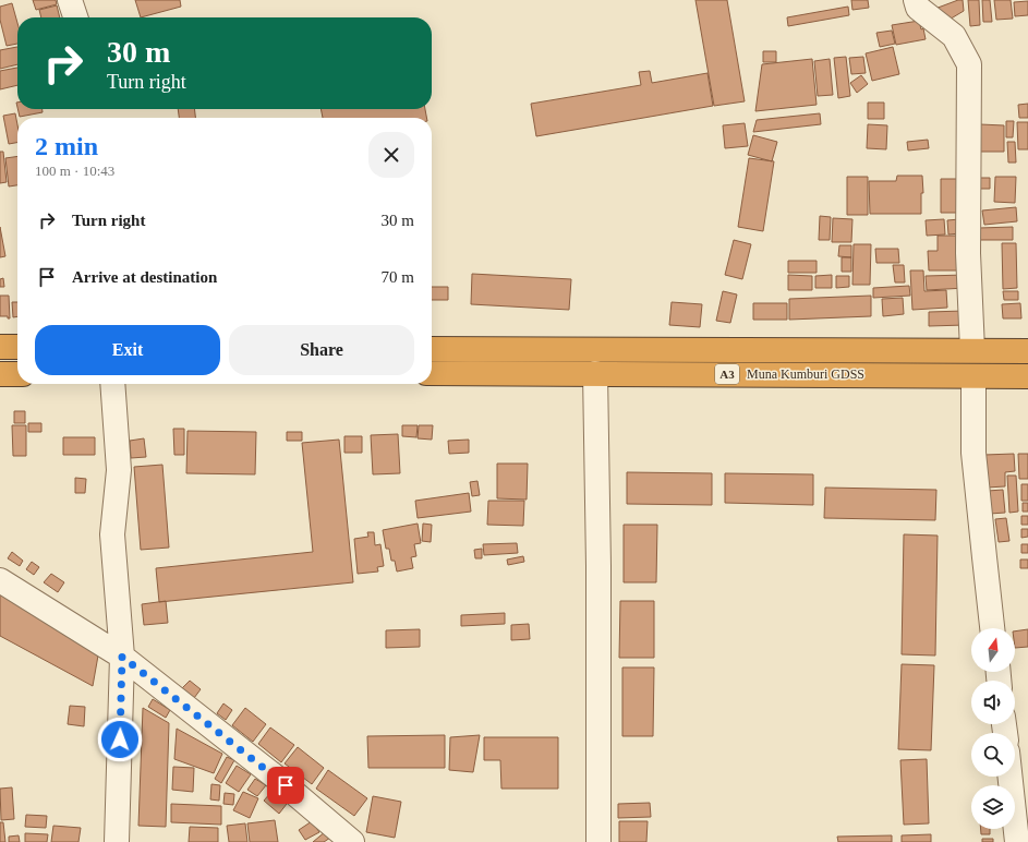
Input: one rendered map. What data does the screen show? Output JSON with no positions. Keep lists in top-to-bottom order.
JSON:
{
  "streets": {
    "highway": ["A3", "Muna Kumburi GDSS"]
  },
  "north": "top",
  "page": {
    "turn": ["30 m", "Turn right"],
    "heading": ["2 min", "100 m · 10:43"],
    "list": [
      {
        "name": "Turn right",
        "value": "30 m"
      },
      {
        "name": "Arrive at destination",
        "value": "70 m"
      }
    ],
    "buttons": ["Exit", "Share"]
  }
}
